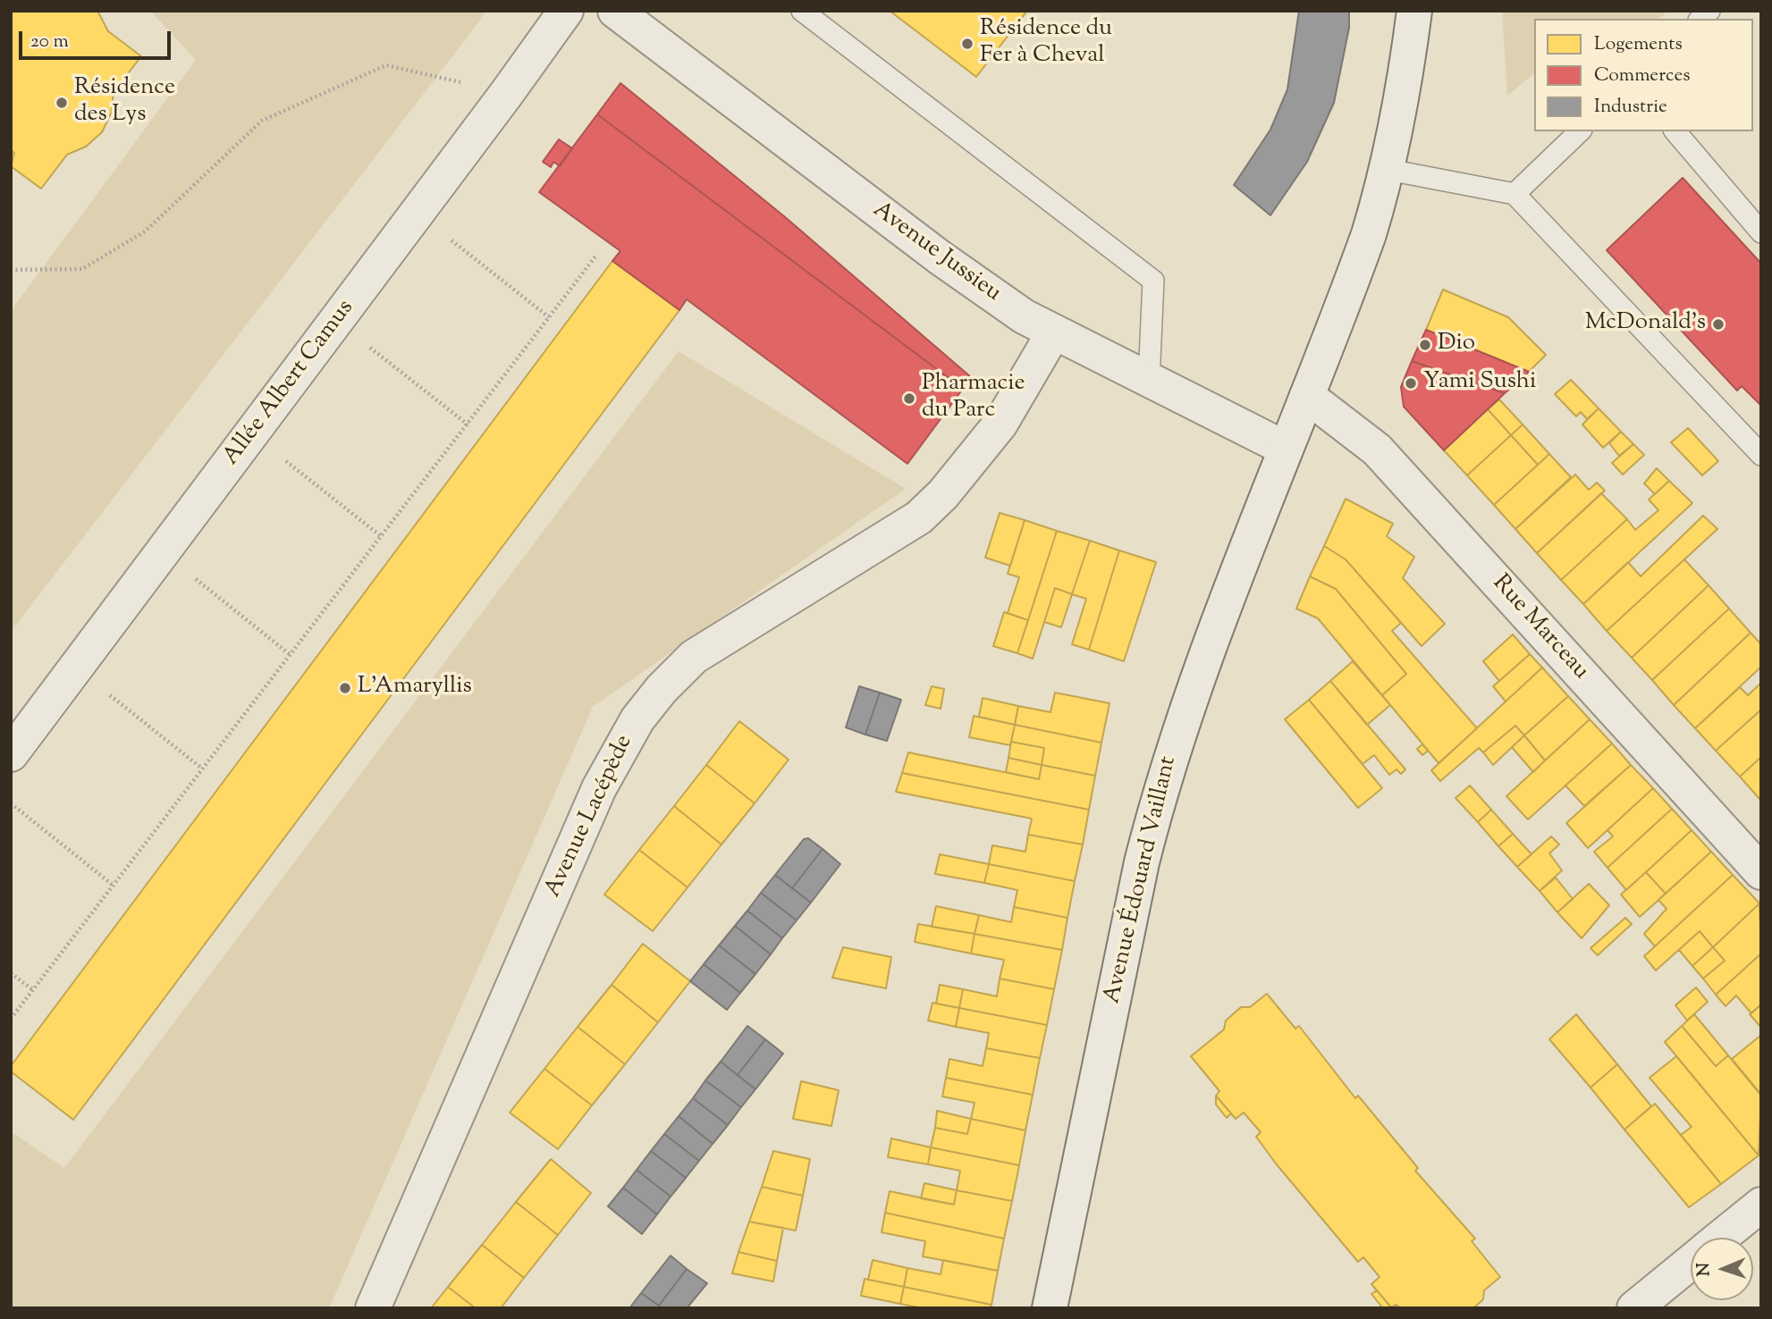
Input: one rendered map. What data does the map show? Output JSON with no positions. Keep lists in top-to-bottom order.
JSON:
{
  "streets": {
    "street": [
      "Avenue Jussieu",
      "Allée Albert Camus",
      "Rue Marceau",
      "Avenue Lacépède",
      "Avenue Édouard Vaillant"
    ]
  },
  "crossings": [
    ["Avenue Jussieu", "Avenue Lacépède"],
    ["Avenue Jussieu", "Avenue Édouard Vaillant"],
    ["Rue Marceau", "Avenue Édouard Vaillant"]
  ],
  "places": [
    "Résidence du Fer à Cheval",
    "Résidence des Lys",
    "McDonald's",
    "Dio",
    "Yami Sushi",
    "Pharmacie du Parc",
    "L'Amaryllis"
  ],
  "legend": ["Logements", "Commerces", "Industrie"],
  "scale_bar": "20 m",
  "north": "left"
}
